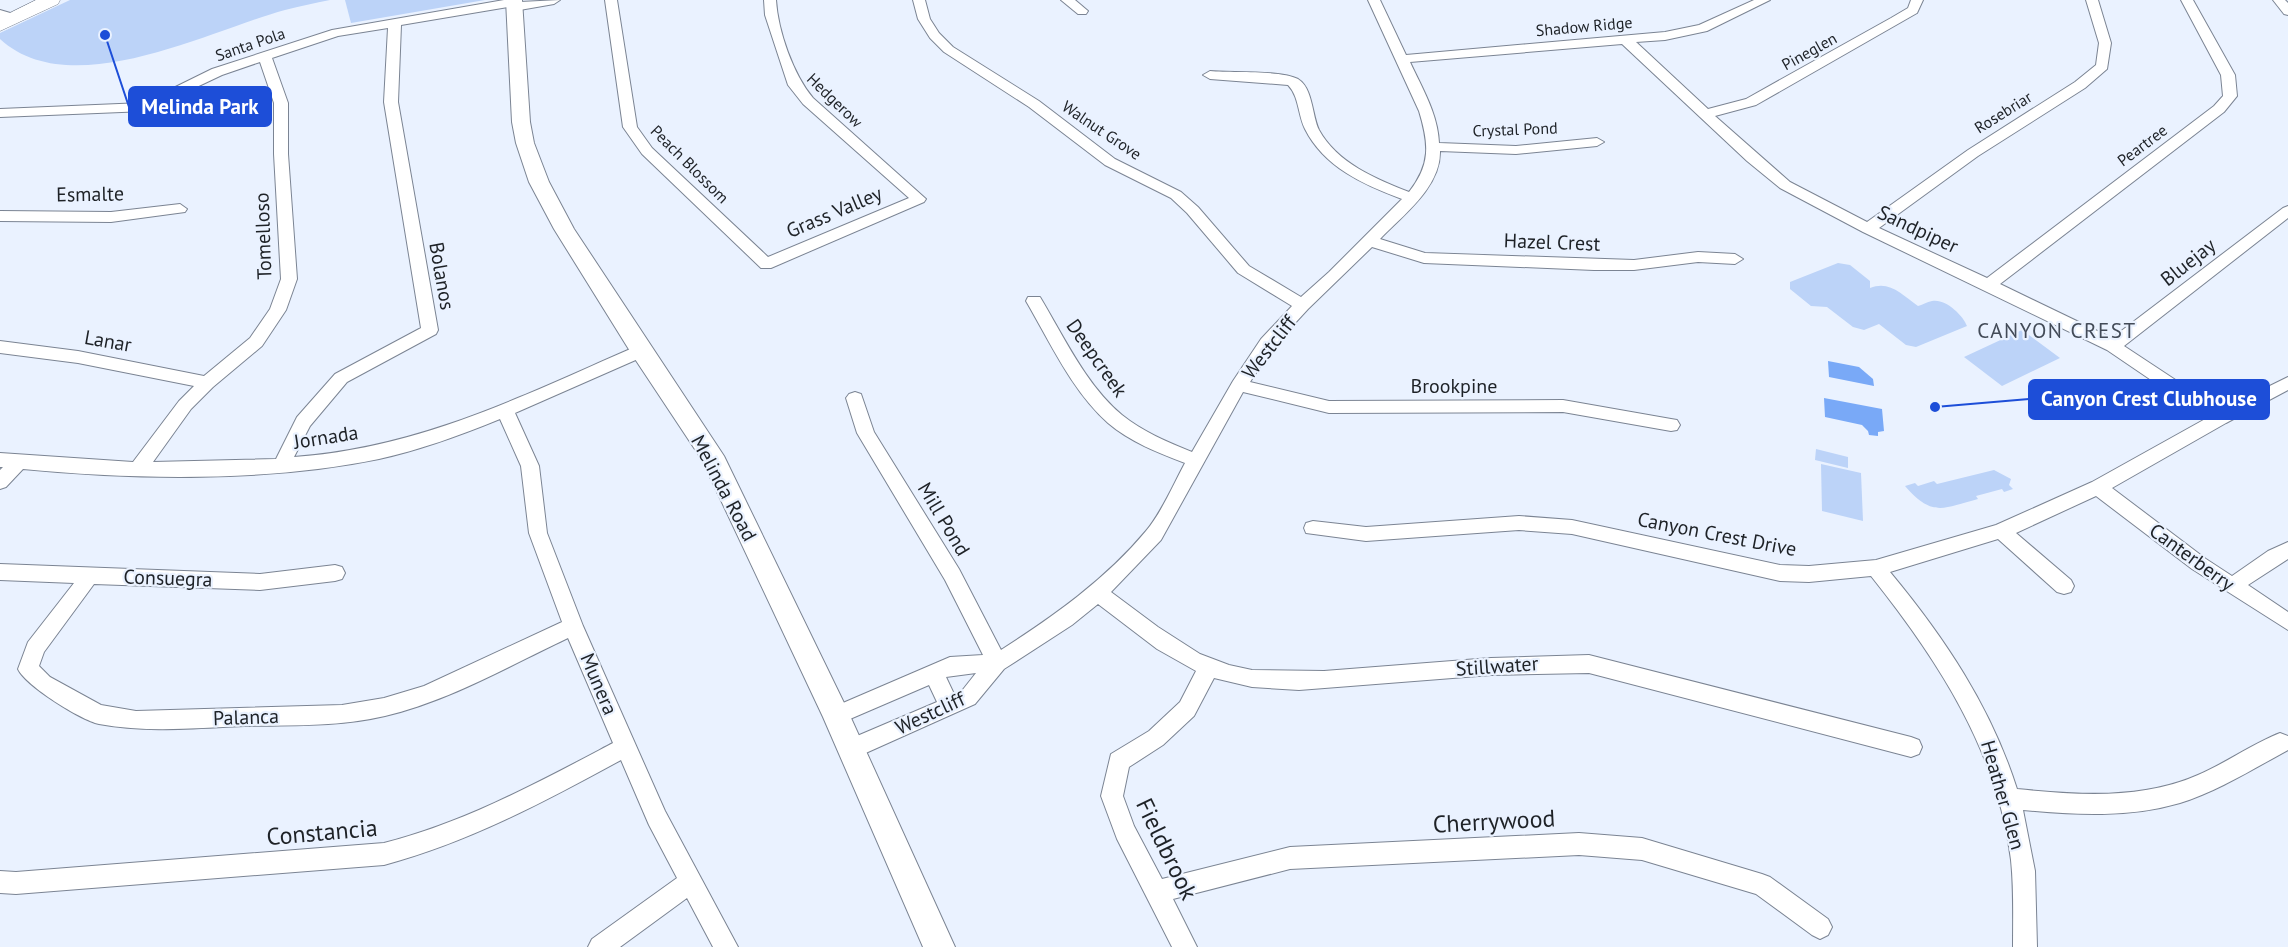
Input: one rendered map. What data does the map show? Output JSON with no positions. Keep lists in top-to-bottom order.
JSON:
{
  "streets": {
    "main road": ["Melinda Road"],
    "street": [
      "Shadow Ridge",
      "Santa Pola",
      "Pineglen",
      "Hedgerow",
      "Rosebriar",
      "Crystal Pond",
      "Walnut Grove",
      "Peartree",
      "Peach Blossom",
      "Esmalte",
      "Grass Valley",
      "Sandpiper",
      "Tomelloso",
      "Hazel Crest",
      "Bluejay",
      "Bolanos",
      "Lanar",
      "Westcliff",
      "Deepcreek",
      "Brookpine",
      "Jornada",
      "Mill Pond",
      "Canyon Crest Drive",
      "Canterberry",
      "Consuegra",
      "Stillwater",
      "Munera",
      "Palanca",
      "Heather Glen",
      "Cherrywood",
      "Constancia",
      "Fieldbrook"
    ]
  },
  "crossings": [
    ["Shadow Ridge", "Sandpiper"],
    ["Shadow Ridge", "Westcliff"],
    ["Santa Pola", "Tomelloso"],
    ["Santa Pola", "Bolanos"],
    ["Santa Pola", "Melinda Road"],
    ["Pineglen", "Sandpiper"],
    ["Hedgerow", "Grass Valley"],
    ["Rosebriar", "Sandpiper"],
    ["Crystal Pond", "Westcliff"],
    ["Walnut Grove", "Westcliff"],
    ["Peartree", "Sandpiper"],
    ["Peach Blossom", "Grass Valley"],
    ["Sandpiper", "Bluejay"],
    ["Sandpiper", "Canyon Crest Drive"],
    ["Tomelloso", "Lanar"],
    ["Tomelloso", "Jornada"],
    ["Hazel Crest", "Westcliff"],
    ["Bolanos", "Jornada"],
    ["Westcliff", "Deepcreek"],
    ["Westcliff", "Brookpine"],
    ["Westcliff", "Melinda Road"],
    ["Westcliff", "Mill Pond"],
    ["Westcliff", "Stillwater"],
    ["Jornada", "Melinda Road"],
    ["Jornada", "Munera"],
    ["Canyon Crest Drive", "Canterberry"],
    ["Canyon Crest Drive", "Heather Glen"],
    ["Consuegra", "Palanca"],
    ["Stillwater", "Fieldbrook"],
    ["Munera", "Palanca"],
    ["Munera", "Constancia"],
    ["Cherrywood", "Fieldbrook"]
  ],
  "districts": ["CANYON CREST"],
  "places": ["Melinda Park", "Canyon Crest Clubhouse"]
}
